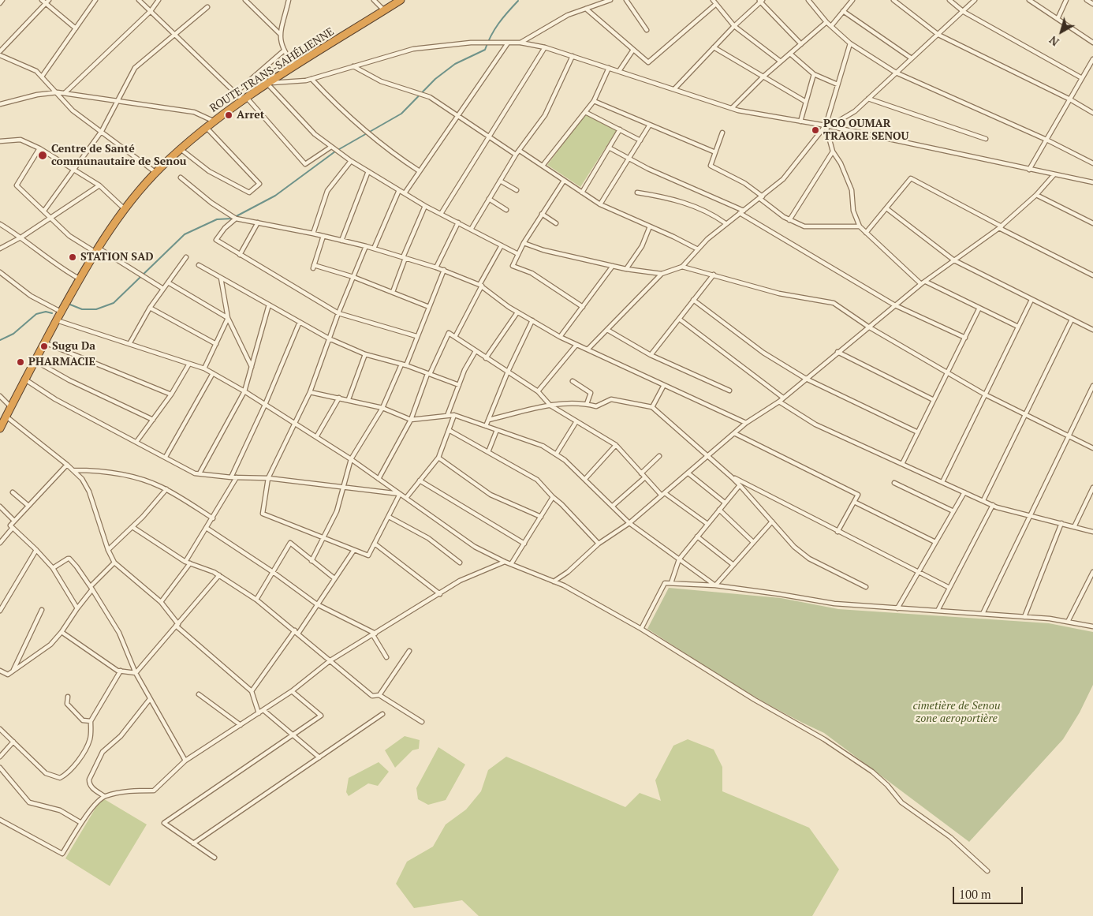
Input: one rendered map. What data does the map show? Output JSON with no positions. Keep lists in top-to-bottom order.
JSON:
{
  "streets": {
    "highway": ["ROUTE TRANS-SAHÉLIENNE"]
  },
  "parks": ["cimetière de Senou zone aeroportière"],
  "places": [
    "Arret",
    "PCO OUMAR TRAORE SENOU",
    "Centre de Santé communautaire de Senou",
    "STATION SAD",
    "Sugu Da",
    "PHARMACIE"
  ],
  "scale_bar": "100 m",
  "north": "bottom left"
}
